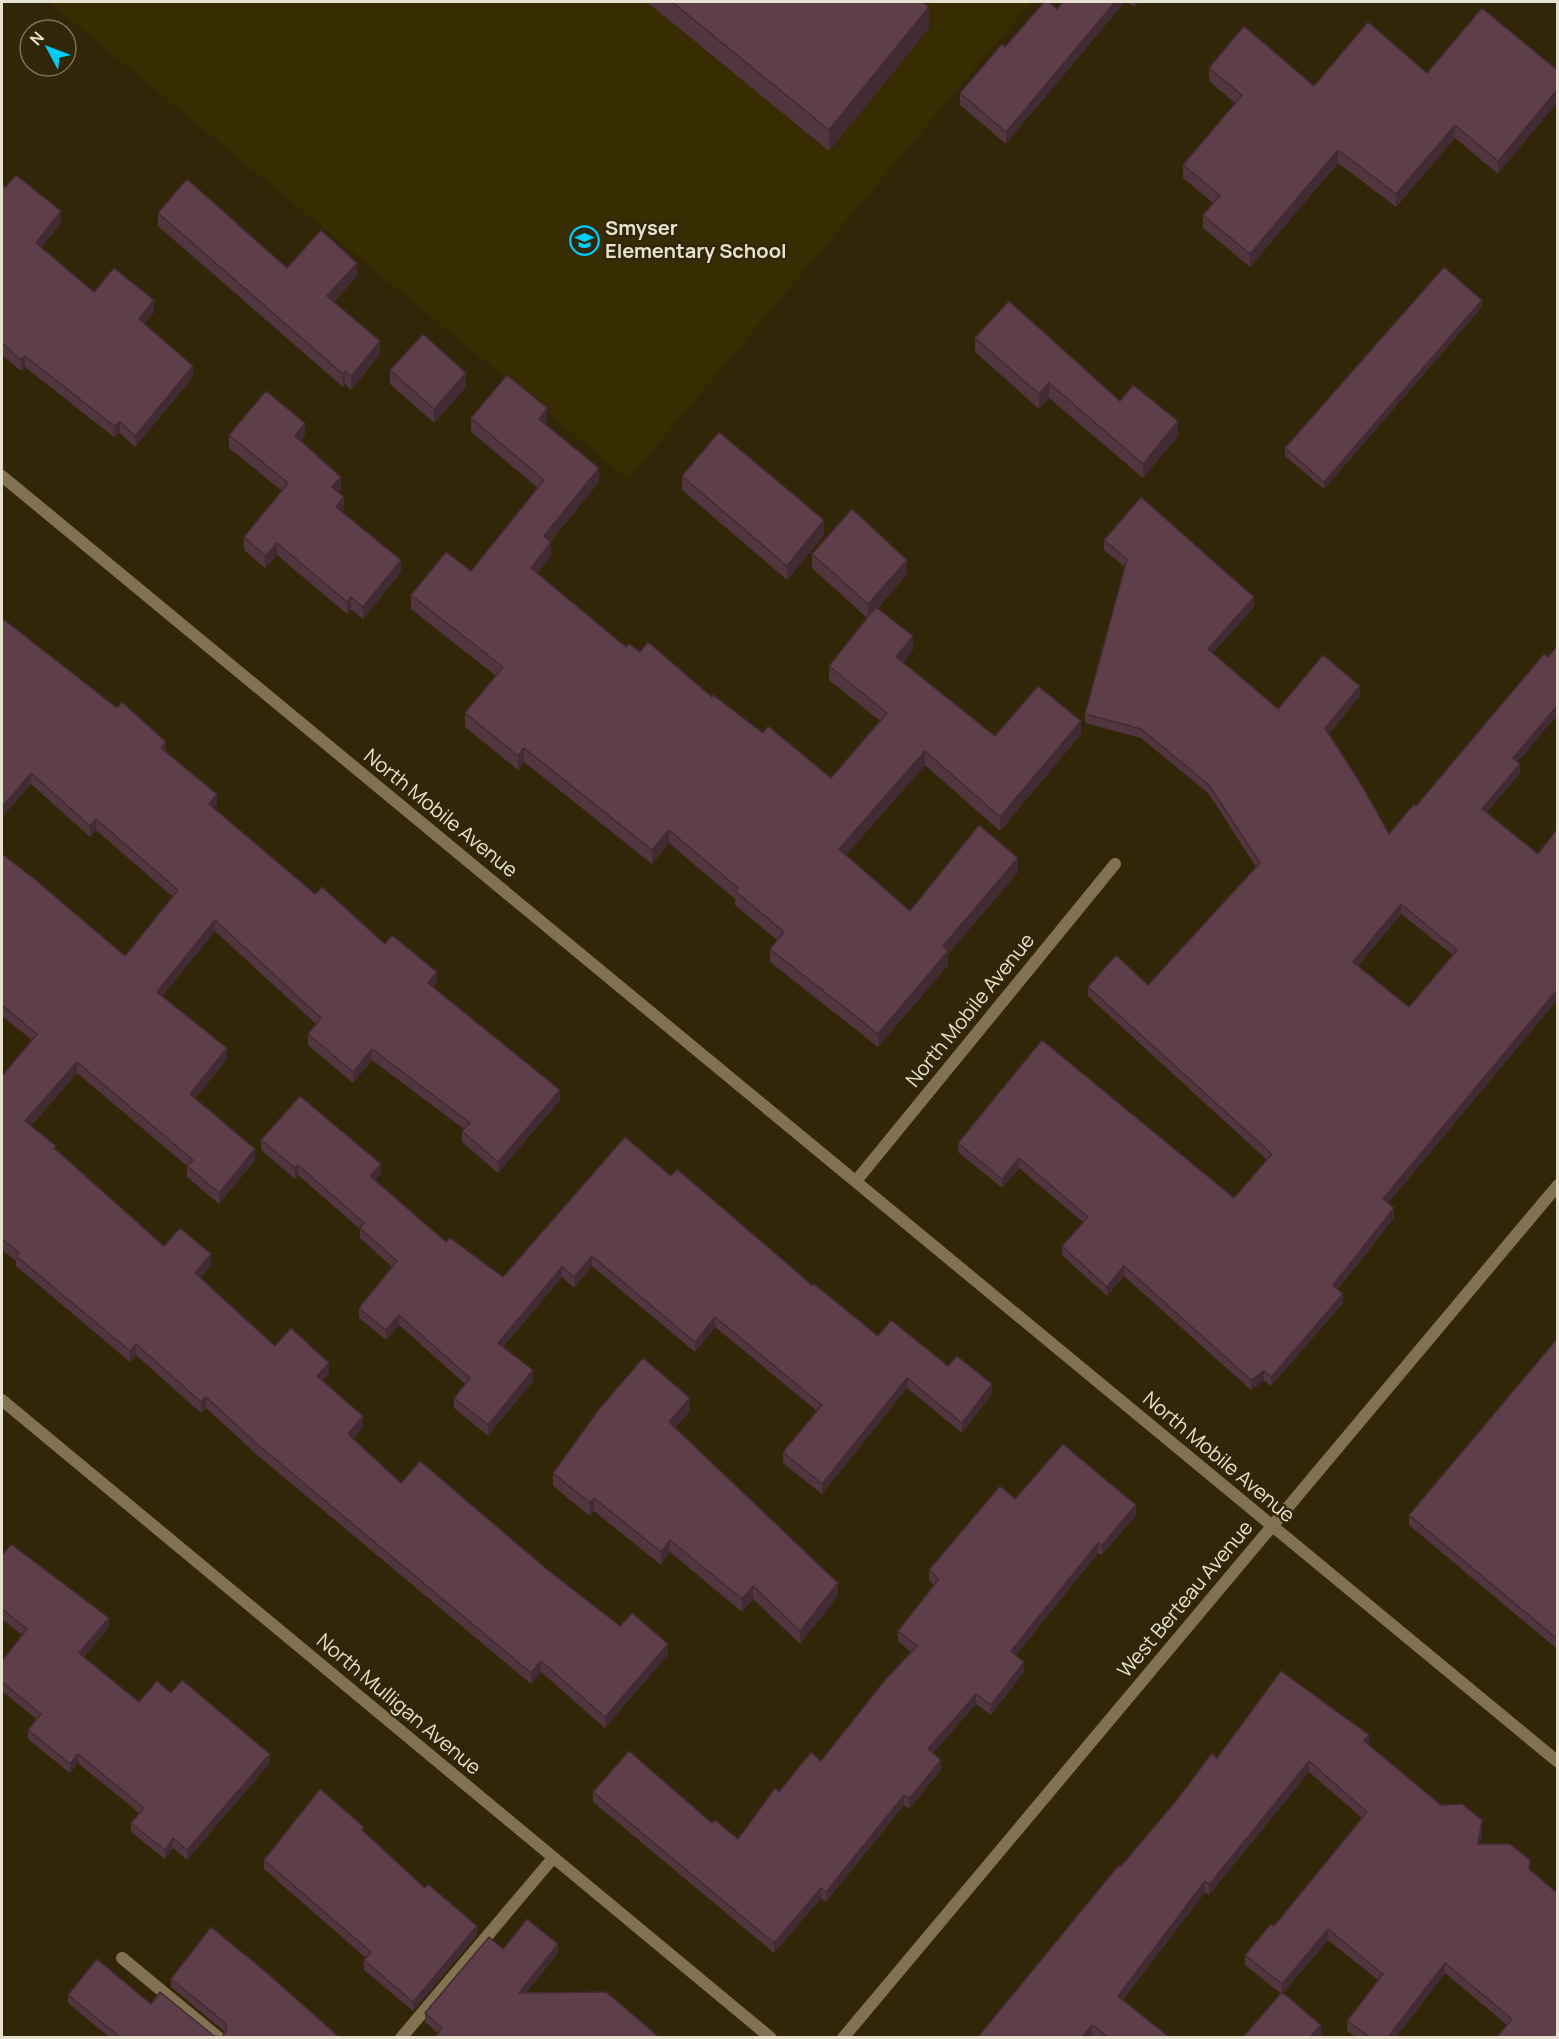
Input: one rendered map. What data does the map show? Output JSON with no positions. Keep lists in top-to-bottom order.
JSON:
{
  "streets": {
    "street": ["North Mobile Avenue", "West Berteau Avenue", "North Mulligan Avenue"]
  },
  "crossings": [
    ["North Mobile Avenue", "West Berteau Avenue"]
  ],
  "places": {
    "school or university": ["Smyser Elementary School"]
  },
  "north": "top left"
}
